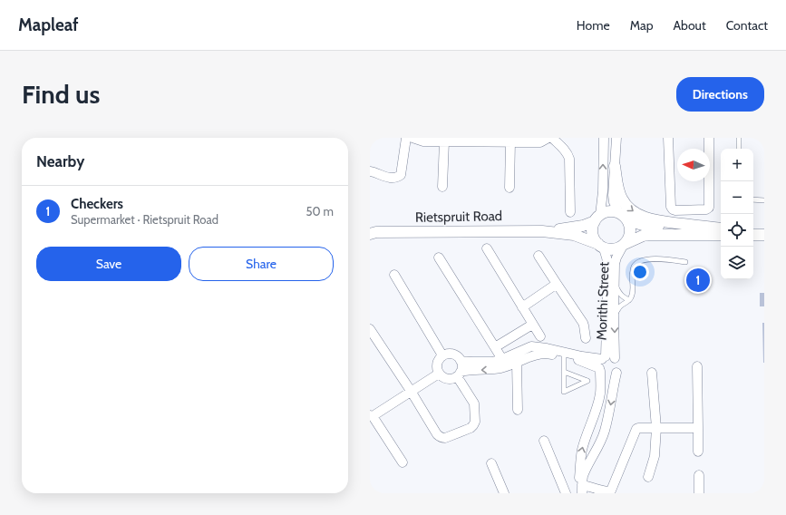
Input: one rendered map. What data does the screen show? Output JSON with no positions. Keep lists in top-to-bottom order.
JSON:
{
  "streets": {
    "street": ["Rietspruit Road", "Morithi Street"]
  },
  "crossings": [
    ["Rietspruit Road", "Morithi Street"]
  ],
  "north": "left",
  "page": {
    "header": "Mapleaf",
    "nav": [
      "Home",
      "Map",
      "About",
      "Contact"
    ],
    "buttons": [
      "Directions",
      ["Save", "Share"]
    ],
    "title": "Find us",
    "heading": "Nearby",
    "map_buttons": ["+", "−"],
    "list": [
      {
        "mark": "1",
        "name": "Checkers",
        "note": "Supermarket · Rietspruit Road",
        "value": "50 m"
      }
    ],
    "pins": "1"
  }
}
